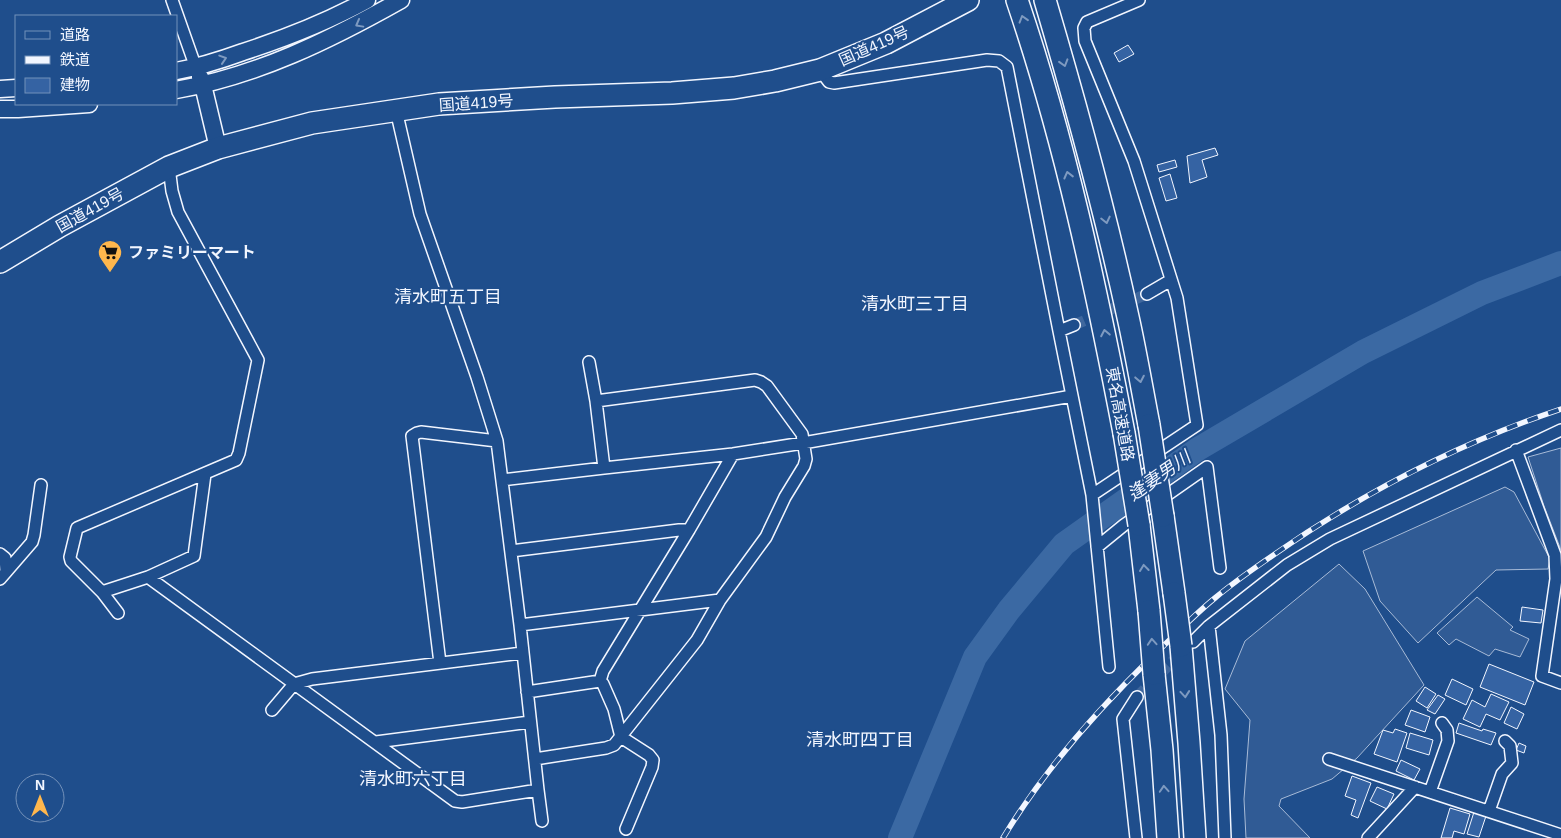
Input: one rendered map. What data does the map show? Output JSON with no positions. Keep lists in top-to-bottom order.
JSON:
{
  "streets": {
    "highway": ["国道419号", "東名高速道路"]
  },
  "districts": [
    "清水町五丁目",
    "清水町三丁目",
    "清水町四丁目",
    "清水町六丁目"
  ],
  "water": ["逢妻男川"],
  "places": {
    "supermarket": ["ファミリーマート"]
  },
  "legend": ["道路", "鉄道", "建物"],
  "north": "top"
}
